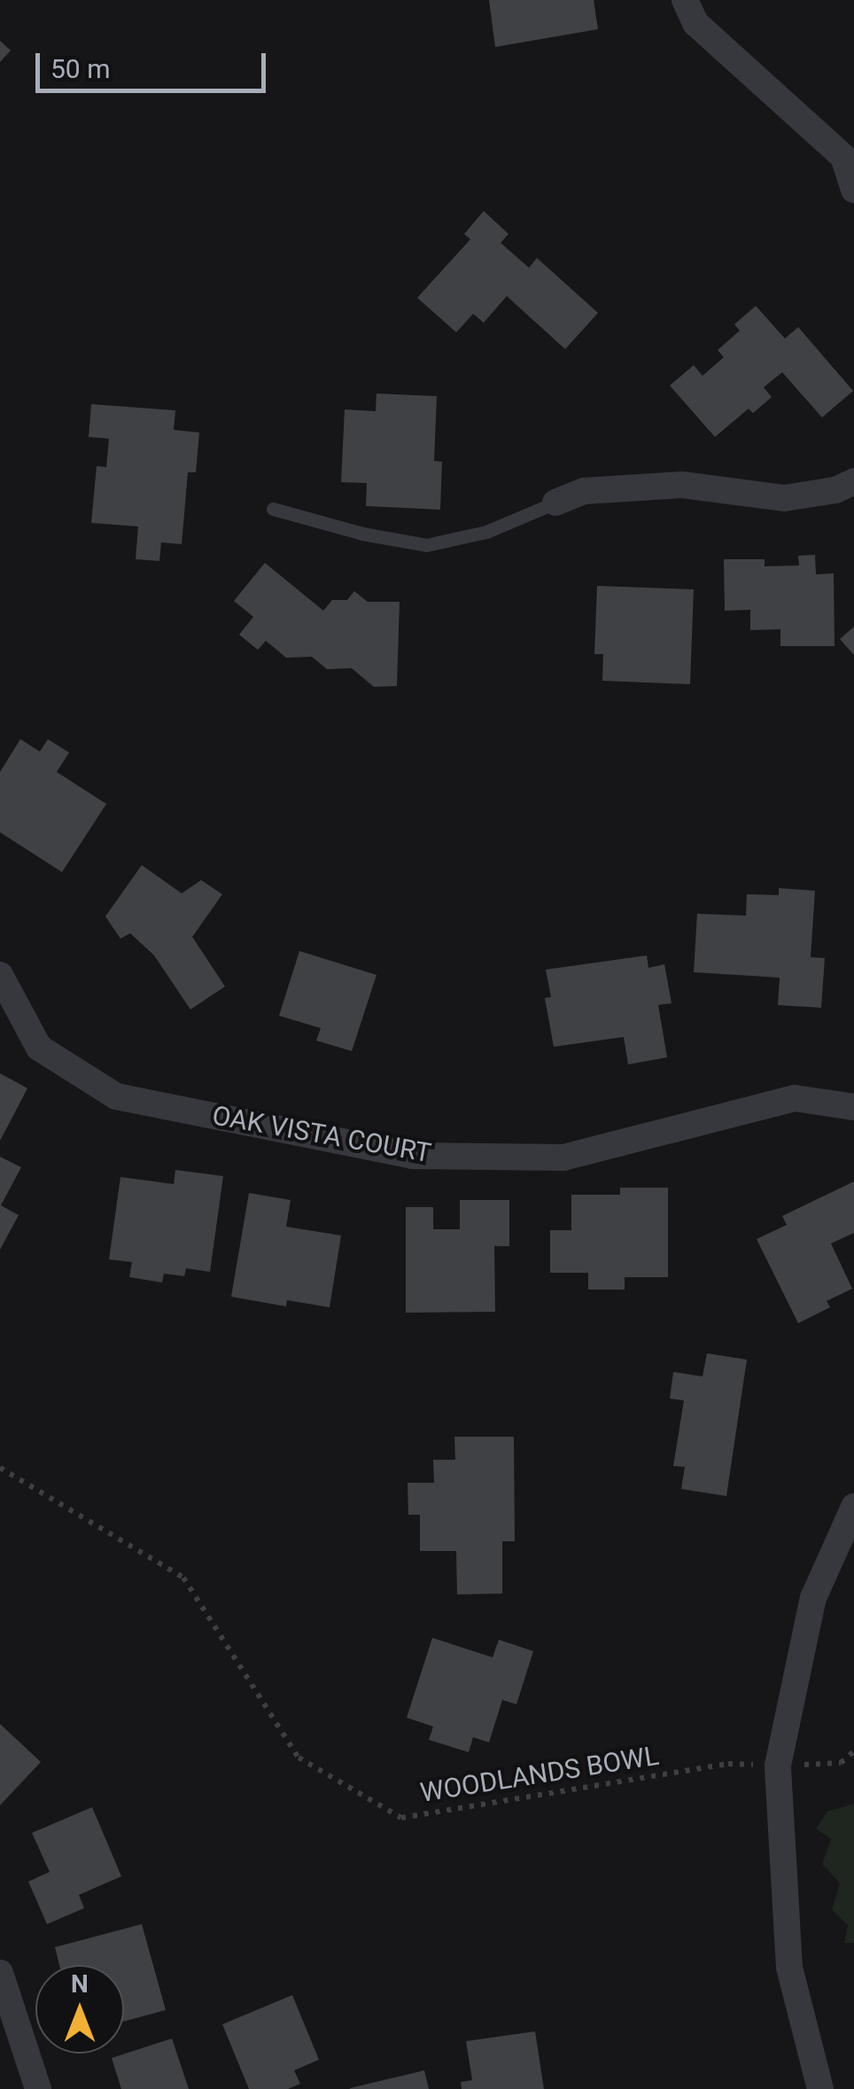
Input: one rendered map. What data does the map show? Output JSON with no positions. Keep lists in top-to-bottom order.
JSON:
{
  "streets": {
    "street": ["OAK VISTA COURT"],
    "path": ["WOODLANDS BOWL"]
  },
  "scale_bar": "50 m",
  "north": "top"
}
